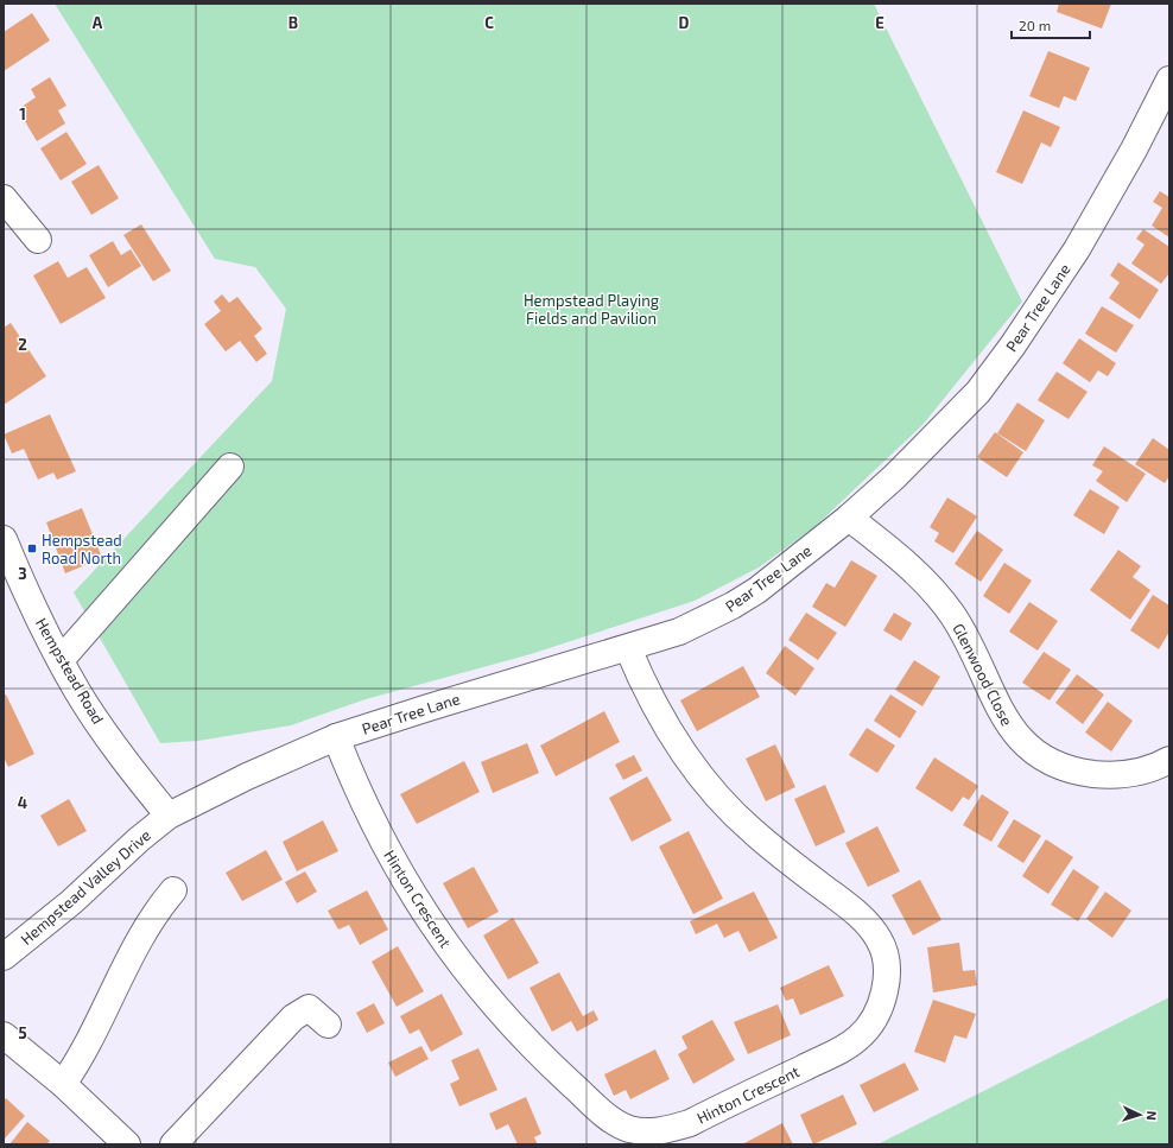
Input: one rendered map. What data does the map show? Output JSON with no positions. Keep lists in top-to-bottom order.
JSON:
{
  "streets": {
    "street": [
      "Pear Tree Lane",
      "Hempstead Road",
      "Glenwood Close",
      "Hempstead Valley Drive",
      "Hinton Crescent"
    ]
  },
  "crossings": [
    ["Pear Tree Lane", "Hempstead Road"],
    ["Pear Tree Lane", "Glenwood Close"],
    ["Pear Tree Lane", "Hempstead Valley Drive"],
    ["Pear Tree Lane", "Hinton Crescent"],
    ["Hempstead Road", "Hempstead Valley Drive"]
  ],
  "parks": ["Hempstead Playing Fields and Pavilion"],
  "places": {
    "transit": ["Hempstead Road North"]
  },
  "scale_bar": "20 m",
  "north": "right",
  "grid": {
    "columns": [
      "A",
      "B",
      "C",
      "D",
      "E"
    ],
    "rows": [
      "1",
      "2",
      "3",
      "4",
      "5"
    ]
  }
}
